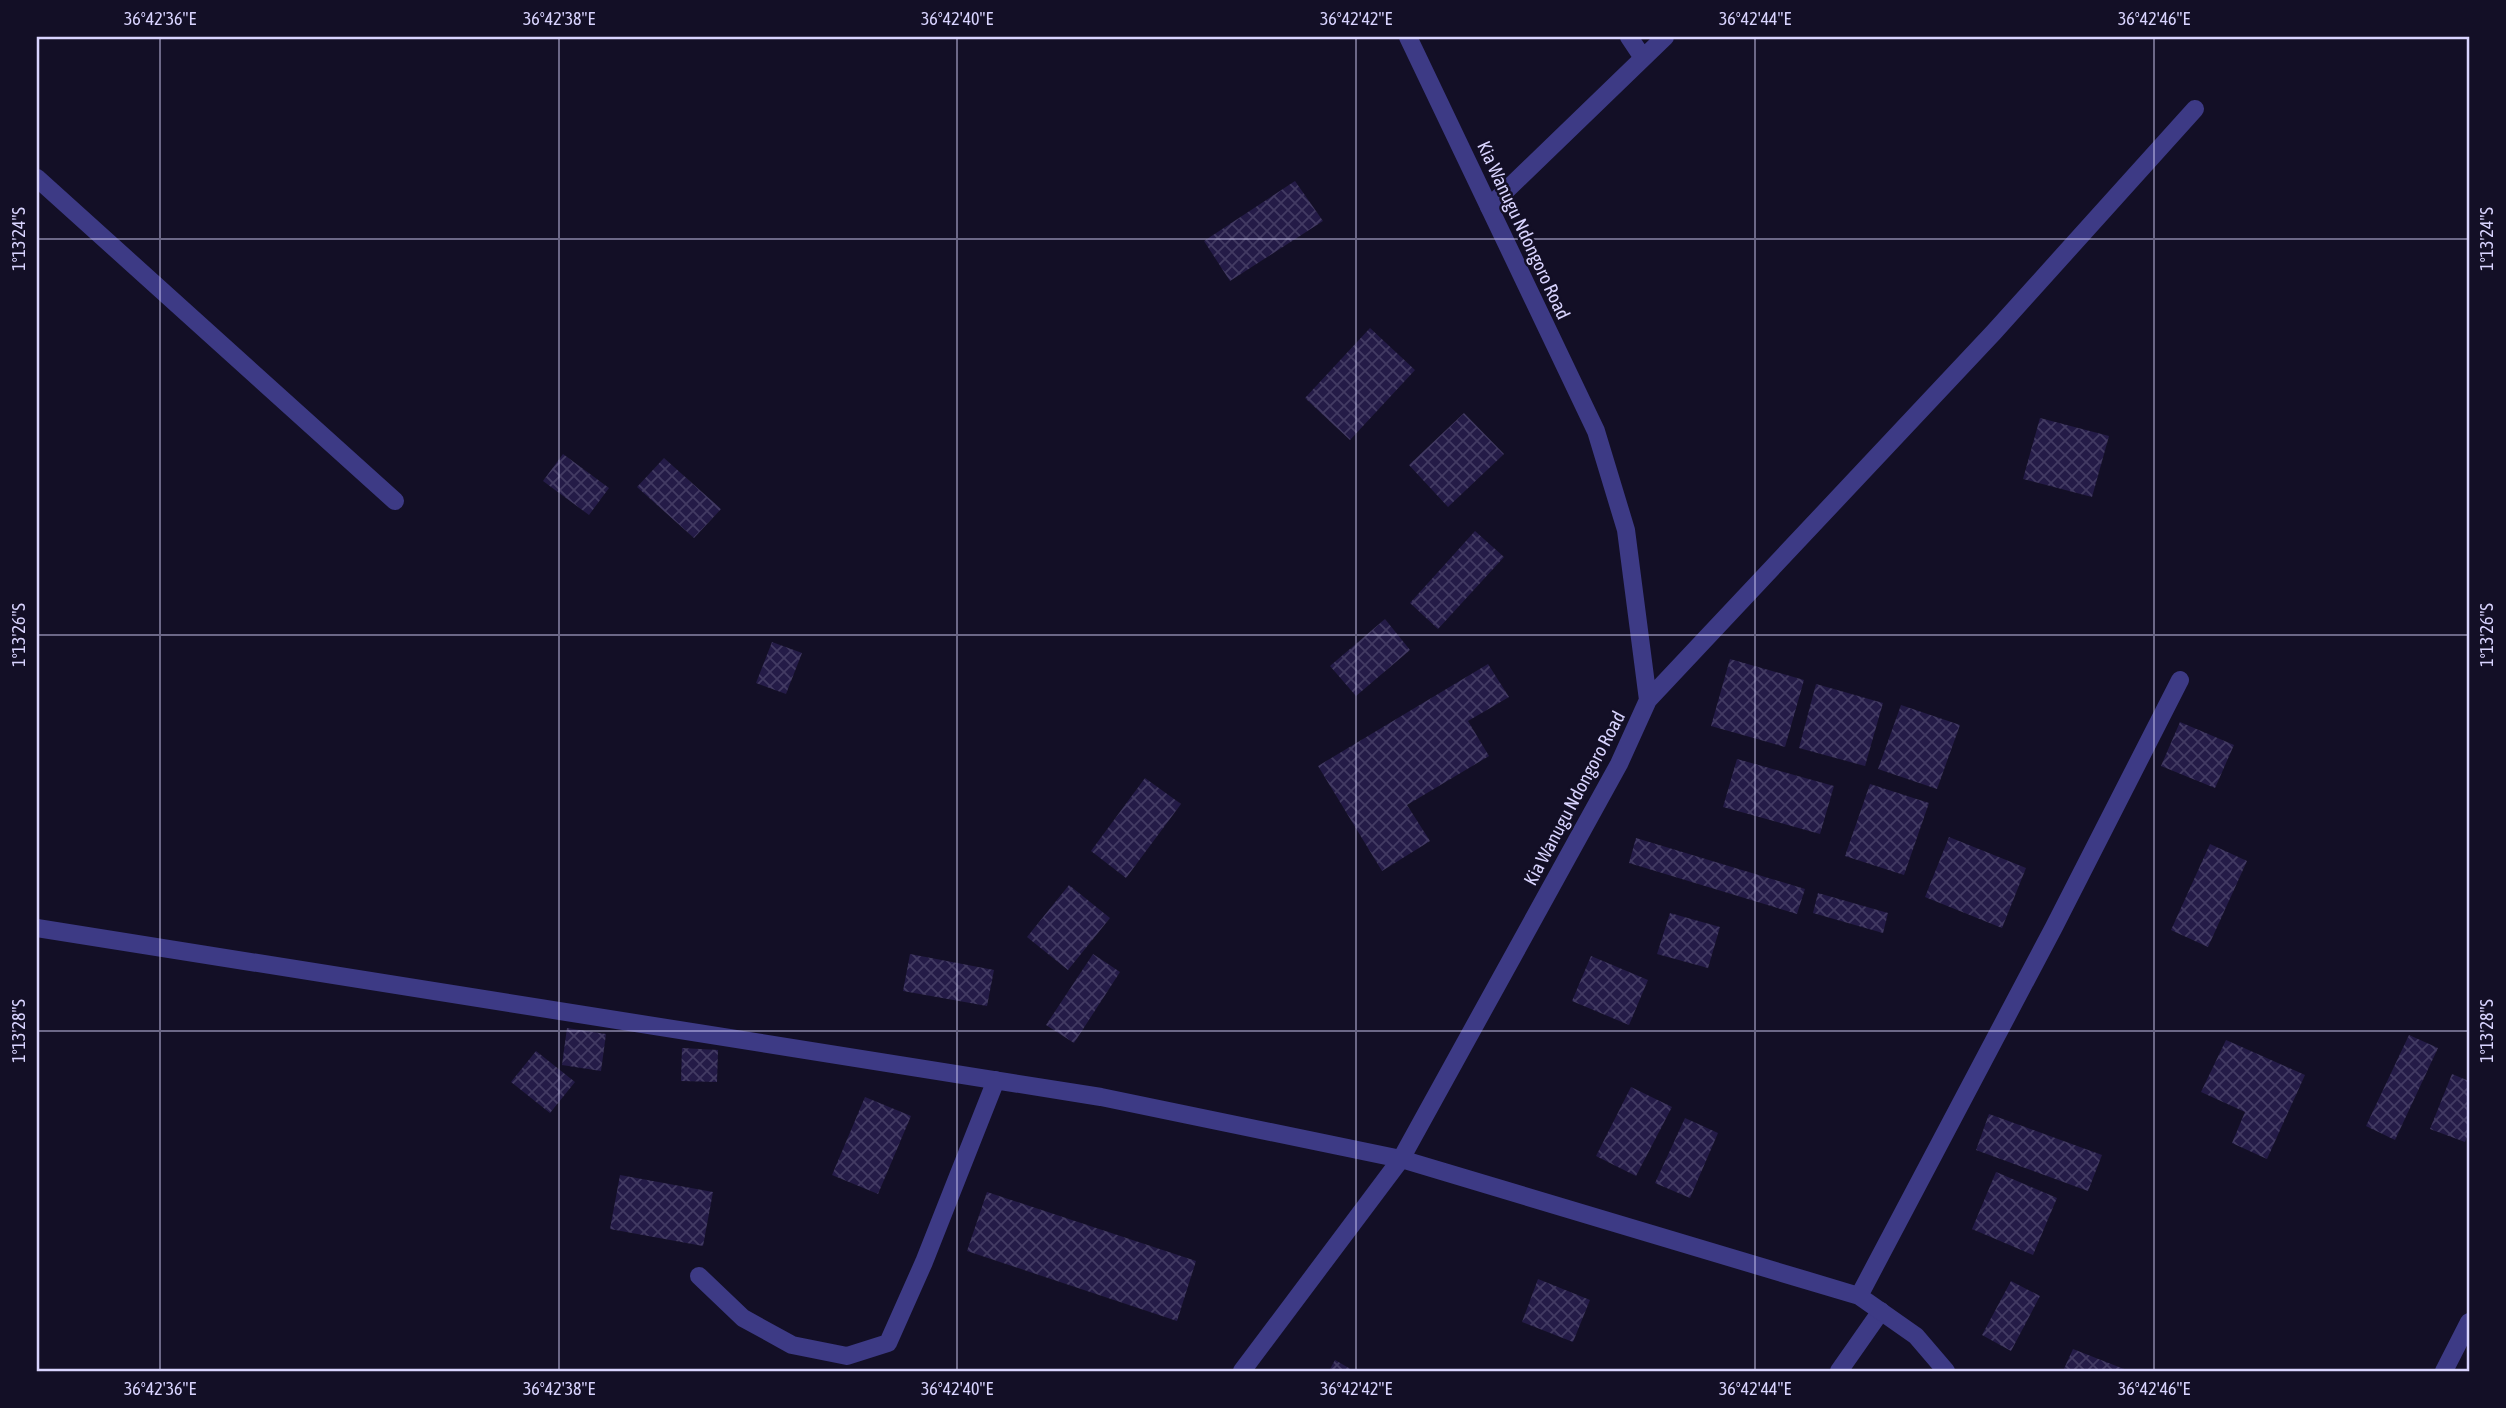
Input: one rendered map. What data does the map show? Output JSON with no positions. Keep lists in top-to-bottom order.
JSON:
{
  "streets": {
    "street": ["Kia Wanugu Ndongoro Road"]
  },
  "coordinates": [
    "36°42'36\"E",
    "36°42'38\"E",
    "36°42'40\"E",
    "36°42'42\"E",
    "36°42'44\"E",
    "36°42'46\"E",
    "1°13'24\"S",
    "1°13'26\"S",
    "1°13'28\"S"
  ]
}
